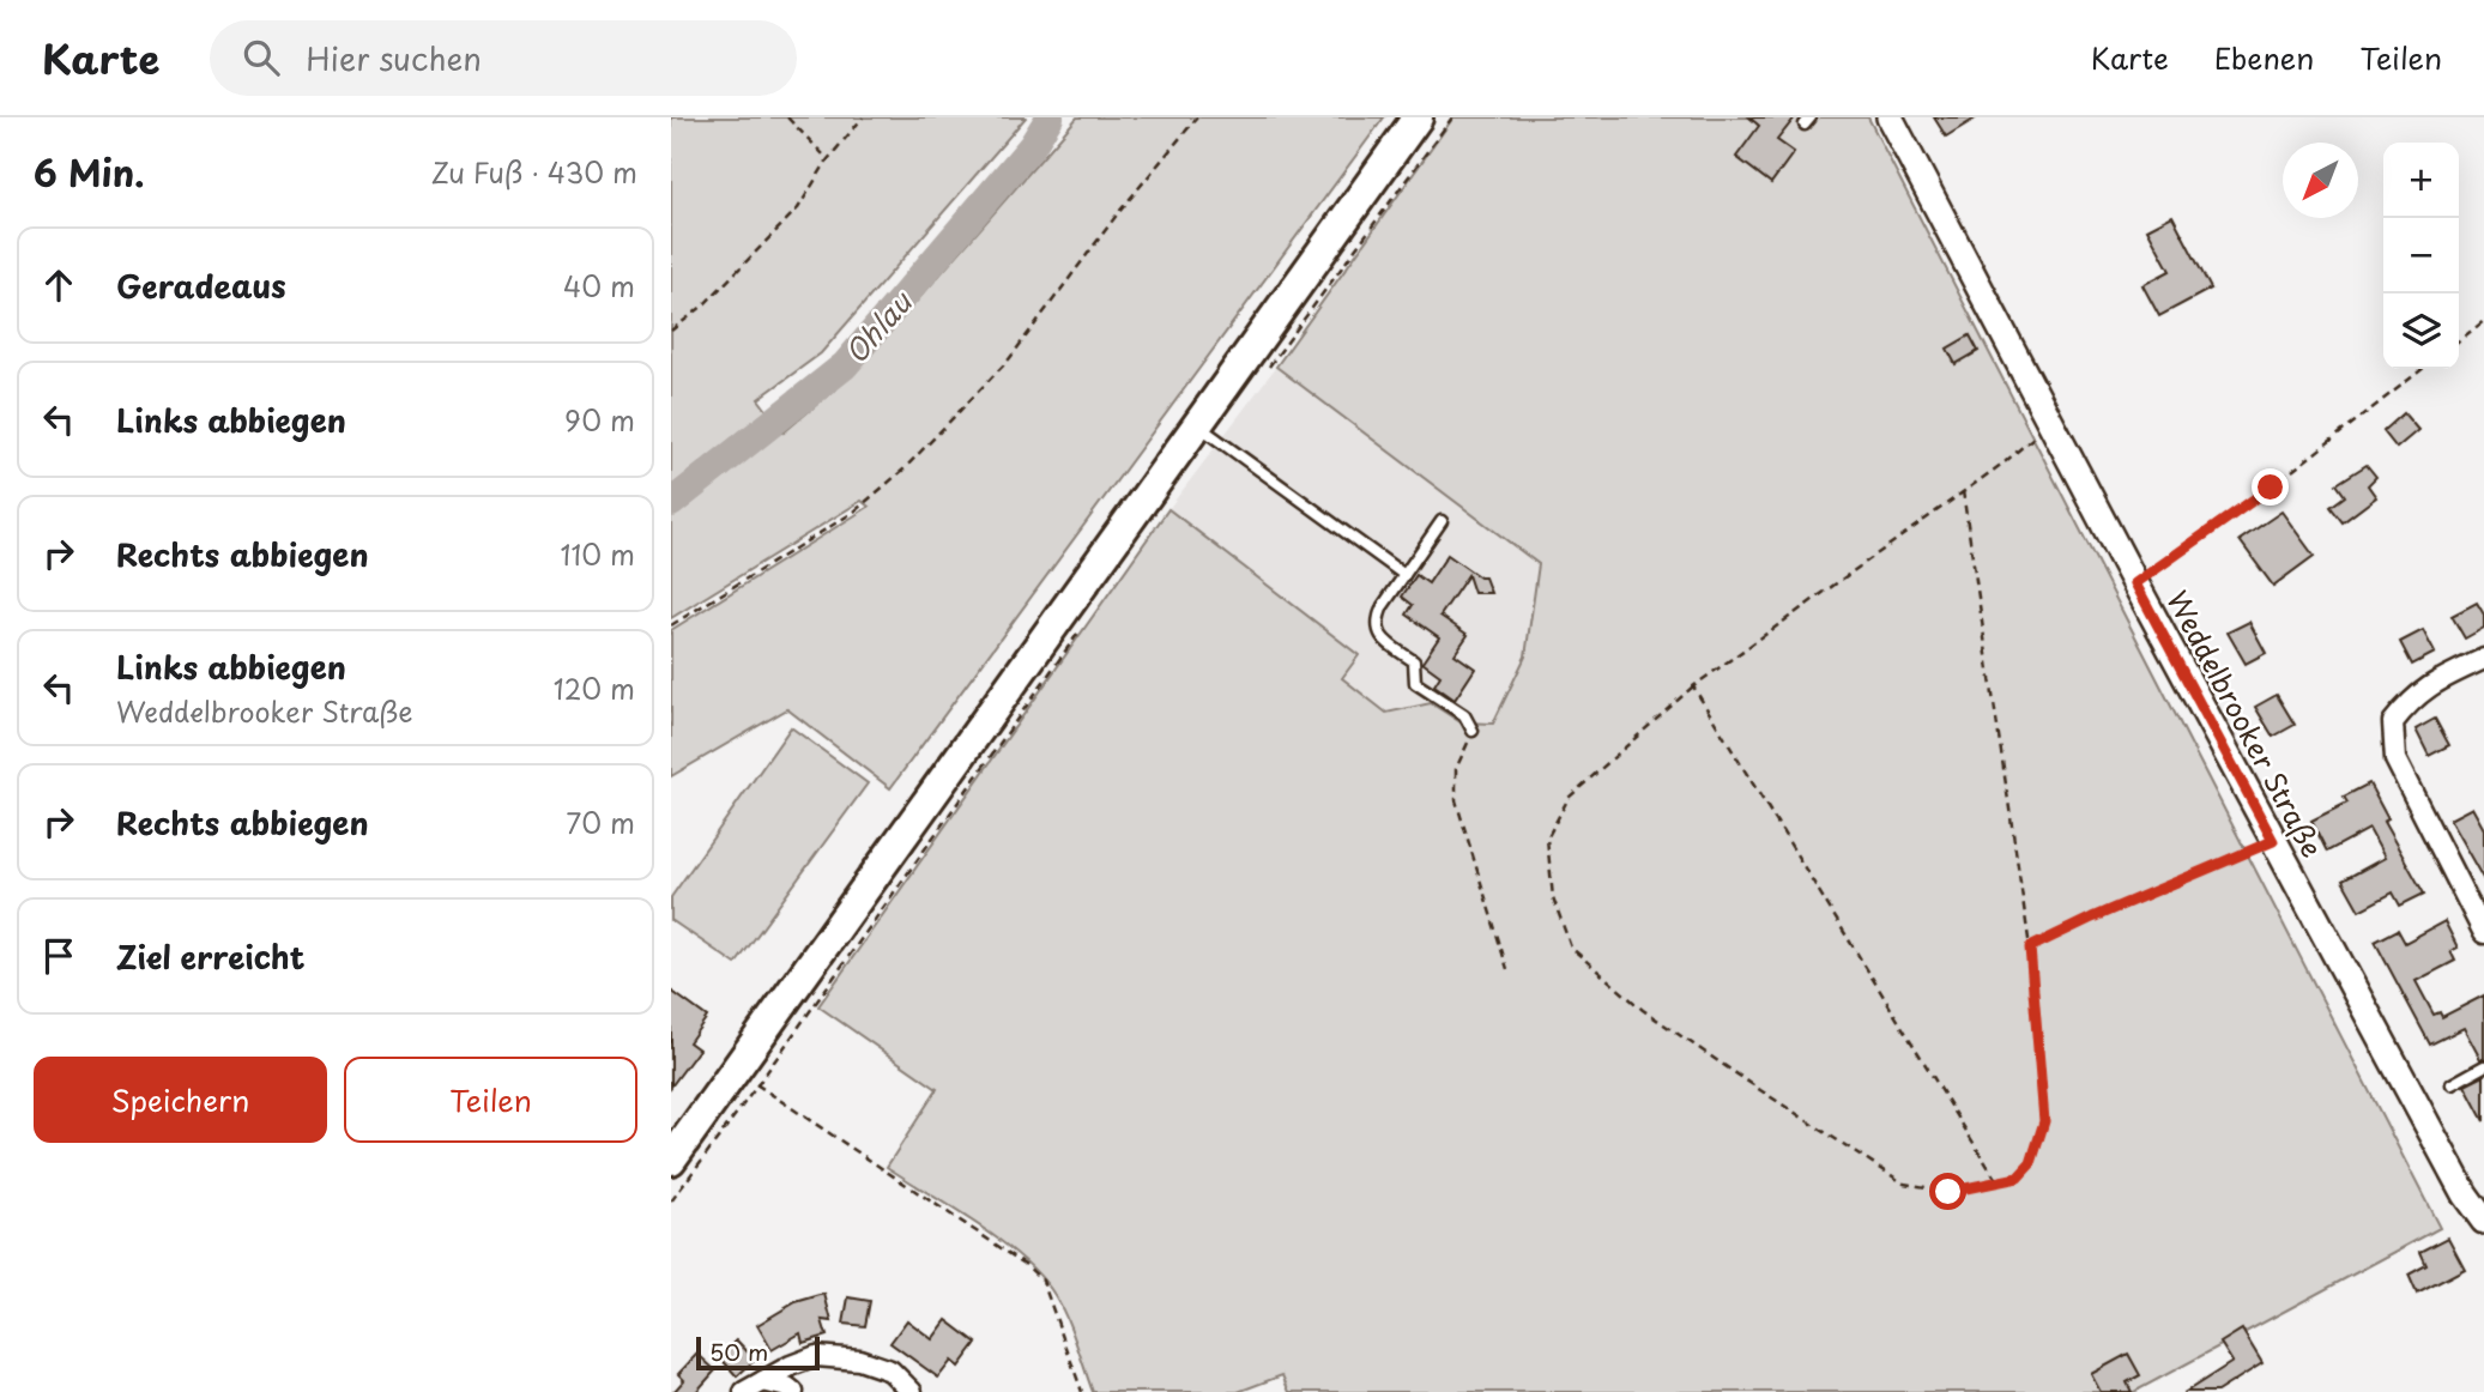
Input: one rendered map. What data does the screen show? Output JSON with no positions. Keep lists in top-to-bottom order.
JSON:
{
  "streets": {
    "street": ["Weddelbrooker Straße"]
  },
  "water": ["Ohlau"],
  "scale_bar": "50 m",
  "north": "bottom left",
  "page": {
    "header": "Karte",
    "search": "Hier suchen",
    "nav": ["Karte", "Ebenen", "Teilen"],
    "heading": ["6 Min.", "Zu Fuß · 430 m"],
    "map_buttons": ["+", "−"],
    "list": [
      ["Geradeaus", "40 m"],
      ["Links abbiegen", "90 m"],
      ["Rechts abbiegen", "110 m"],
      ["Links abbiegen", "Weddelbrooker Straße", "120 m"],
      ["Rechts abbiegen", "70 m"],
      "Ziel erreicht"
    ],
    "buttons": ["Speichern", "Teilen"],
    "scale": "50 m"
  }
}
